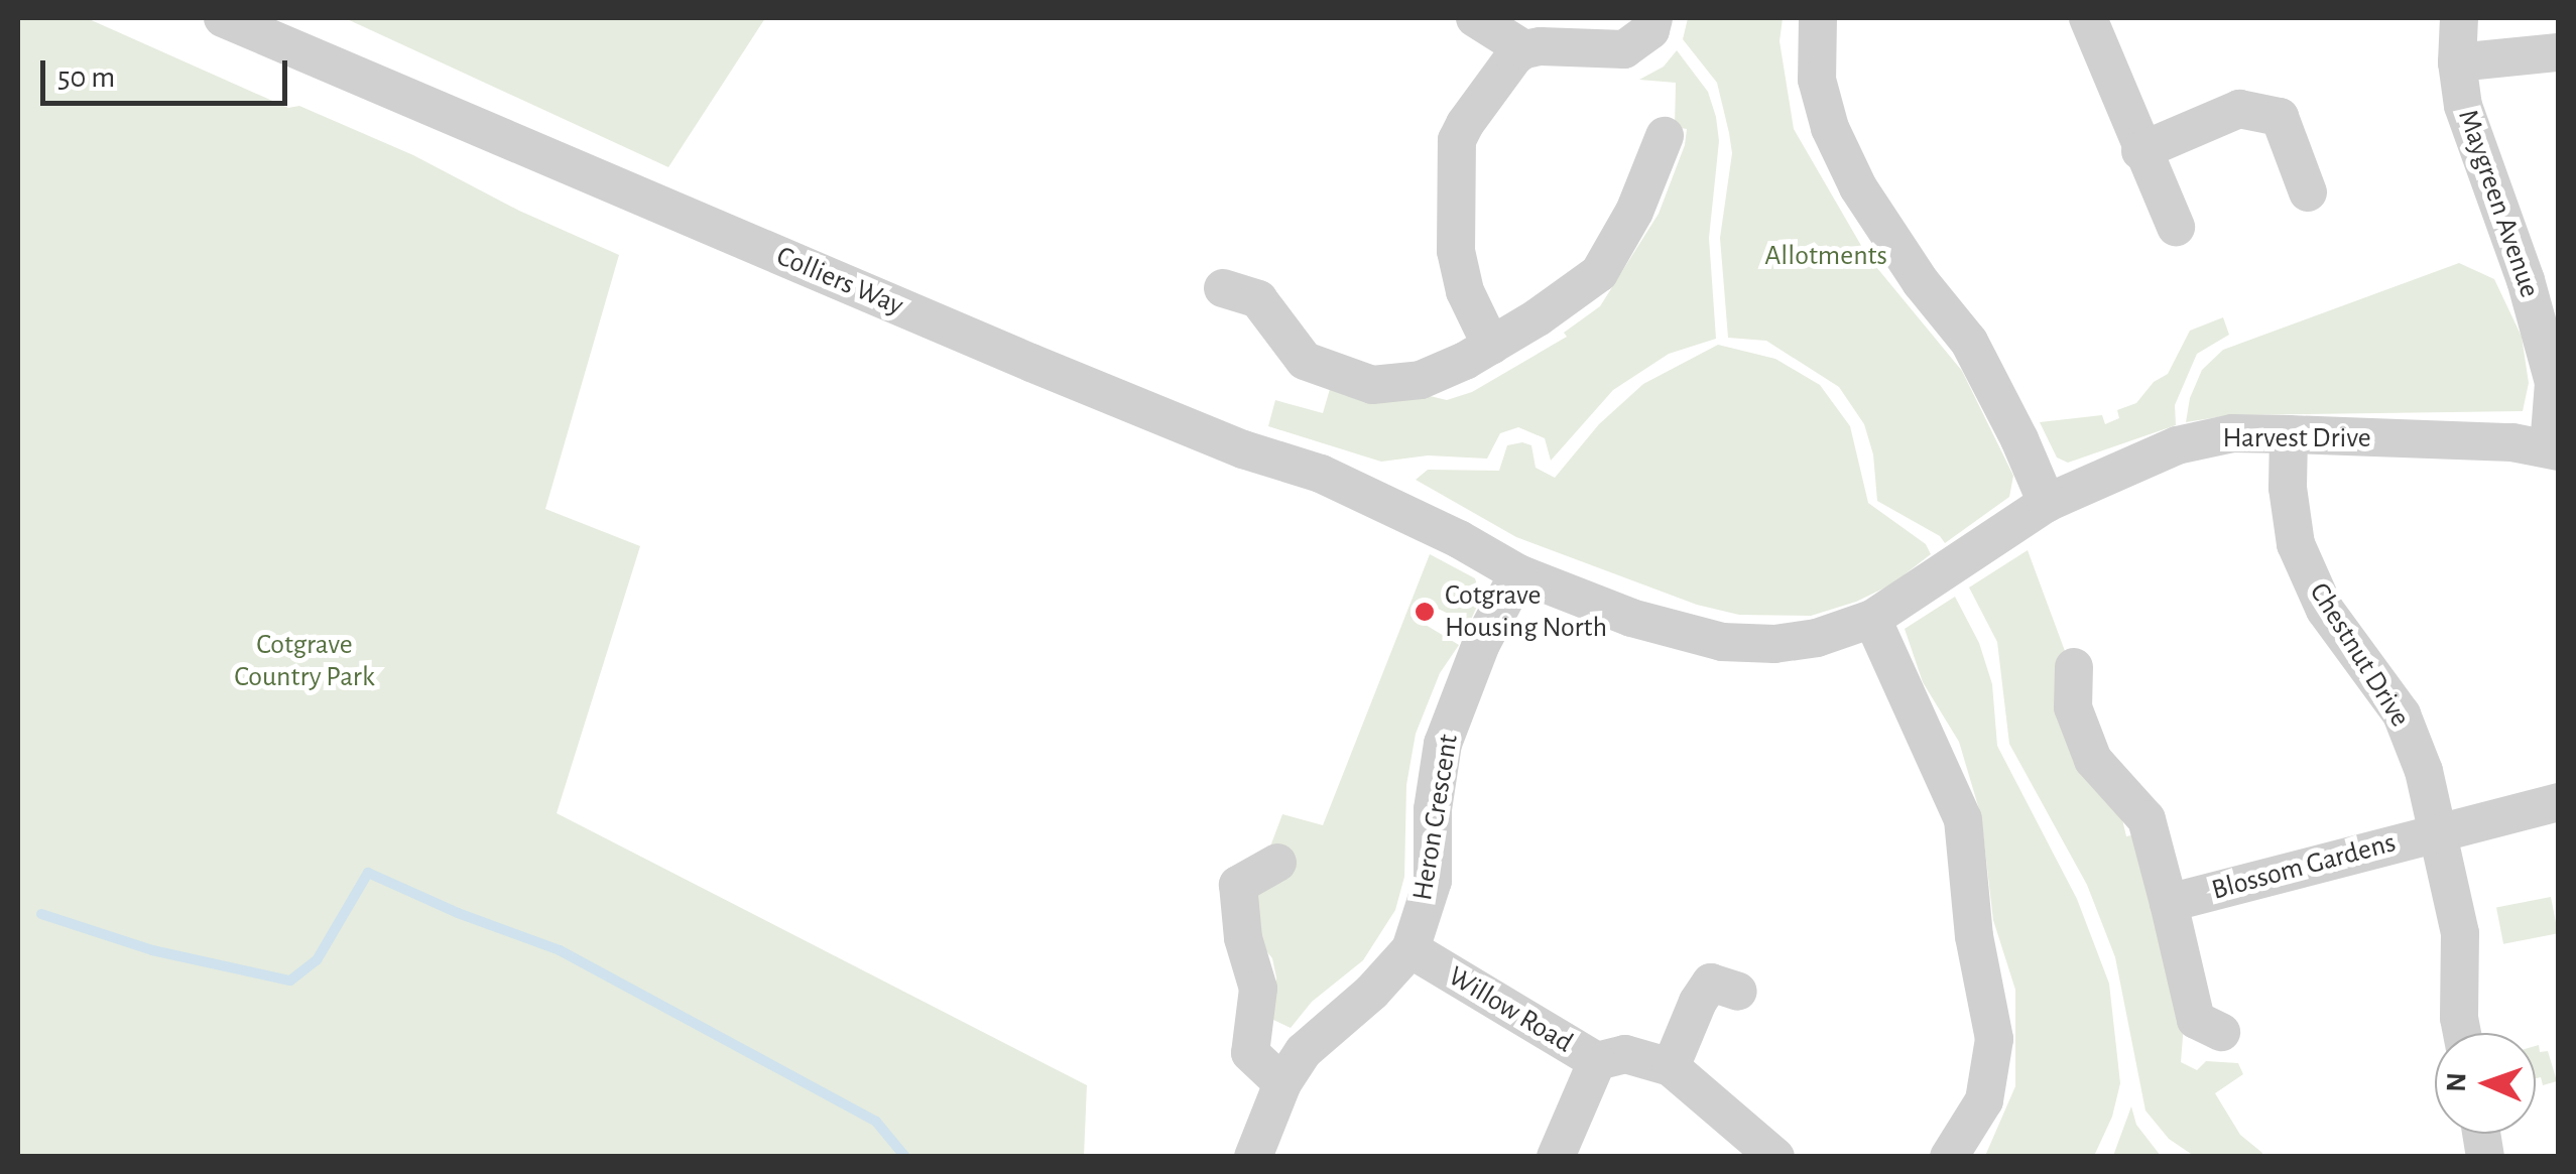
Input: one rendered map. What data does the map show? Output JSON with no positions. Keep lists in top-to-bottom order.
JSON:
{
  "streets": {
    "street": [
      "Maygreen Avenue",
      "Colliers Way",
      "Harvest Drive",
      "Chestnut Drive",
      "Heron Crescent",
      "Blossom Gardens",
      "Willow Road"
    ]
  },
  "crossings": [
    ["Maygreen Avenue", "Harvest Drive"],
    ["Colliers Way", "Harvest Drive"],
    ["Colliers Way", "Heron Crescent"],
    ["Harvest Drive", "Chestnut Drive"],
    ["Chestnut Drive", "Blossom Gardens"],
    ["Heron Crescent", "Willow Road"]
  ],
  "parks": ["Allotments", "Cotgrave Country Park"],
  "places": ["Cotgrave Housing North"],
  "scale_bar": "50 m",
  "north": "left"
}
